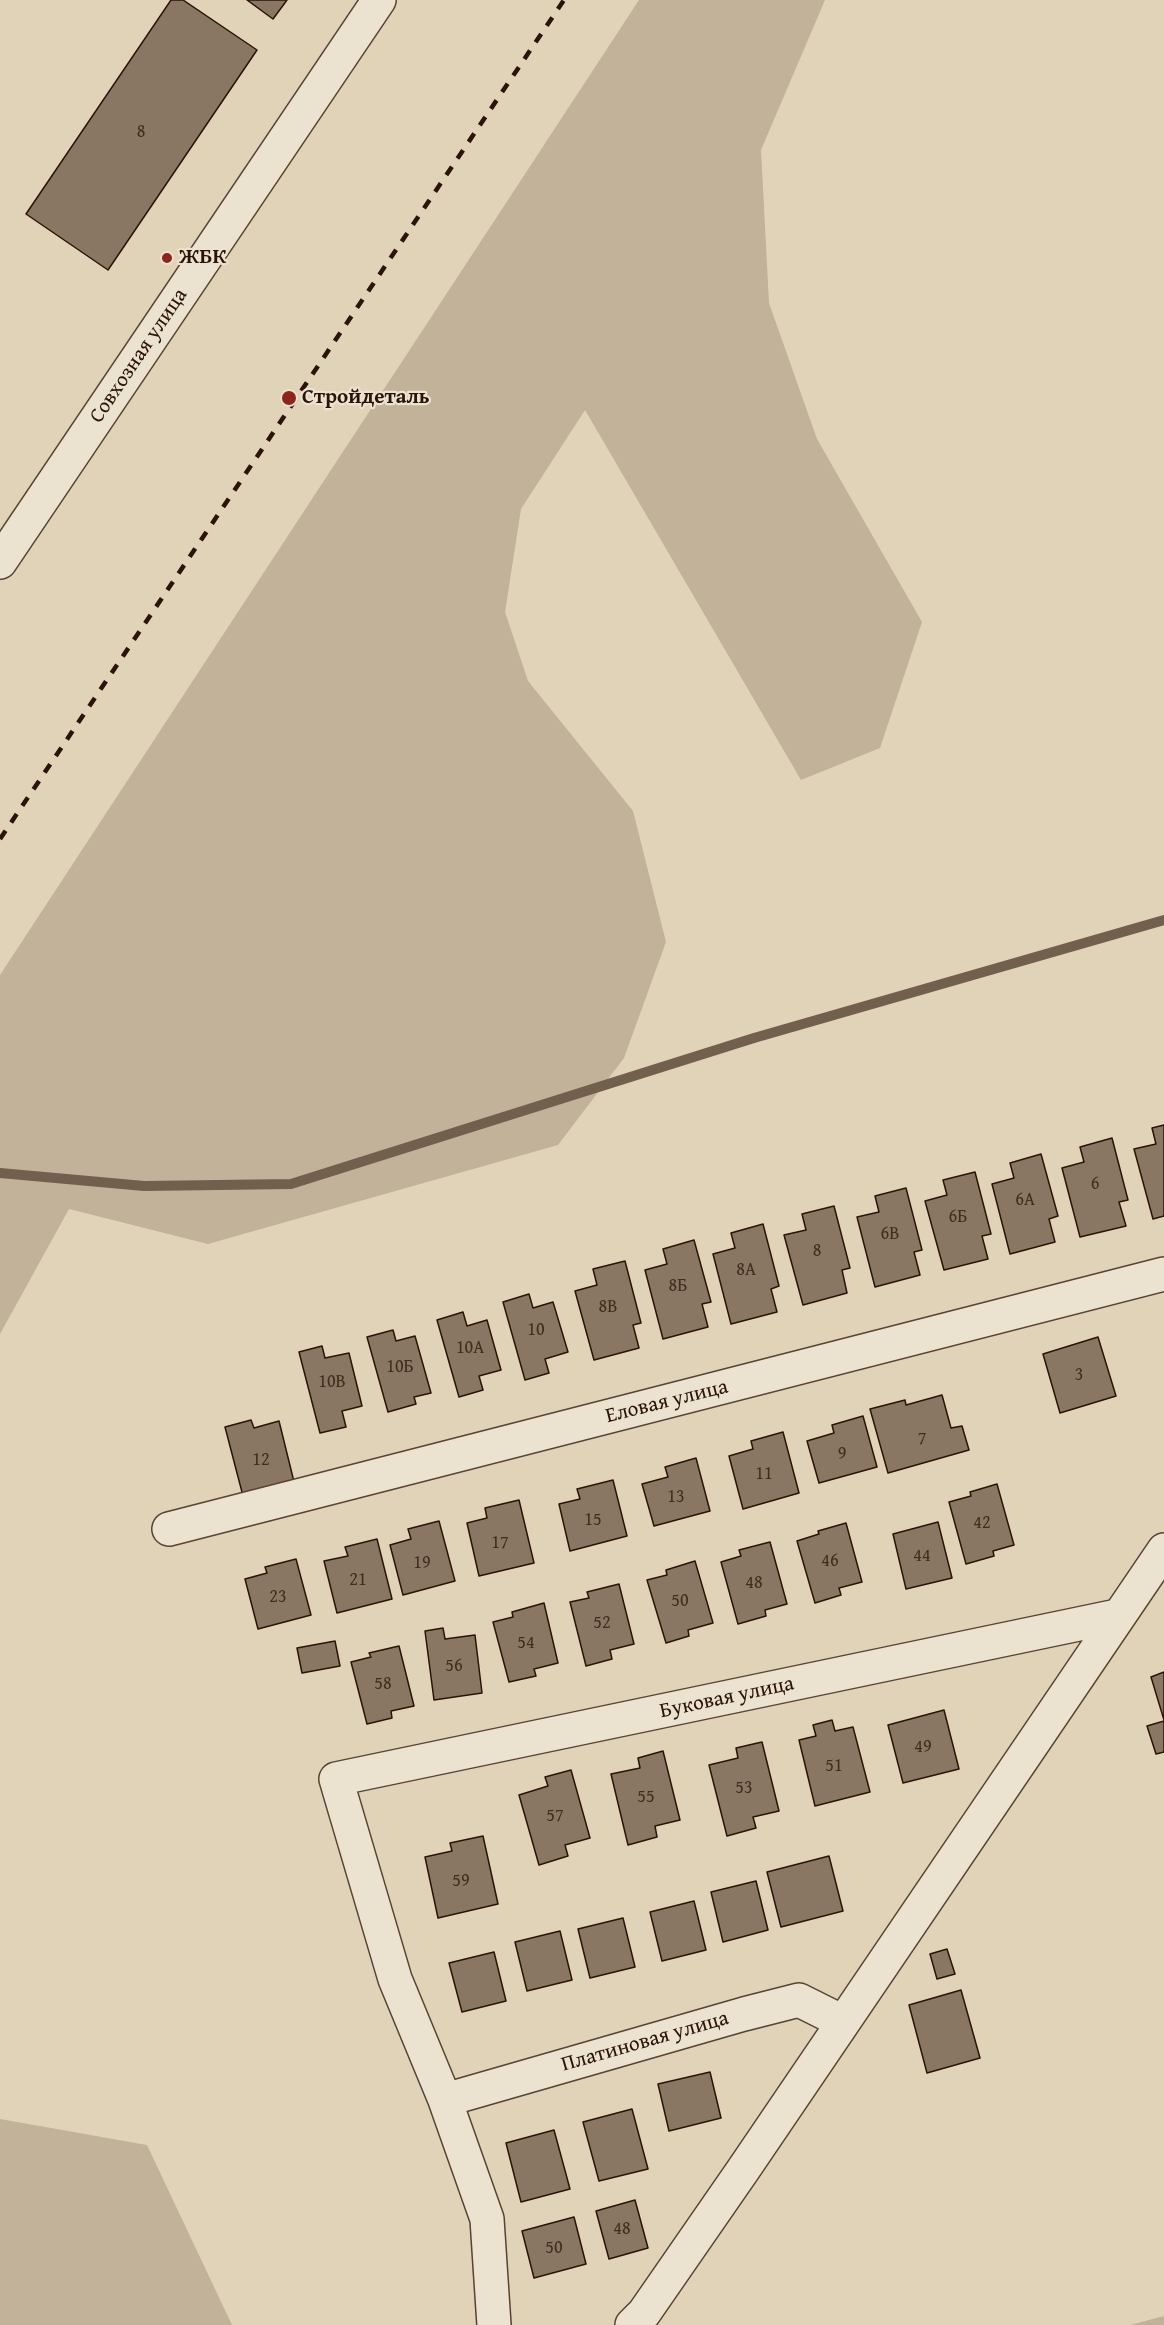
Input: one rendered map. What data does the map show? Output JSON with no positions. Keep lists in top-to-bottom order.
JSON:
{
  "streets": {
    "street": [
      "Совхозная улица",
      "Еловая улица",
      "Буковая улица",
      "Платиновая улица"
    ]
  },
  "crossings": [
    ["Буковая улица", "Платиновая улица"]
  ],
  "places": ["ЖБК", "Стройдеталь"],
  "house_numbers": [
    "8",
    "6",
    "6А",
    "6Б",
    "6В",
    "8",
    "8А",
    "8Б",
    "8В",
    "10",
    "10А",
    "10Б",
    "3",
    "10В",
    "7",
    "9",
    "12",
    "11",
    "13",
    "15",
    "42",
    "17",
    "44",
    "46",
    "19",
    "21",
    "48",
    "23",
    "50",
    "52",
    "54",
    "56",
    "58",
    "49",
    "51",
    "53",
    "55",
    "57",
    "59",
    "48",
    "50"
  ]
}
